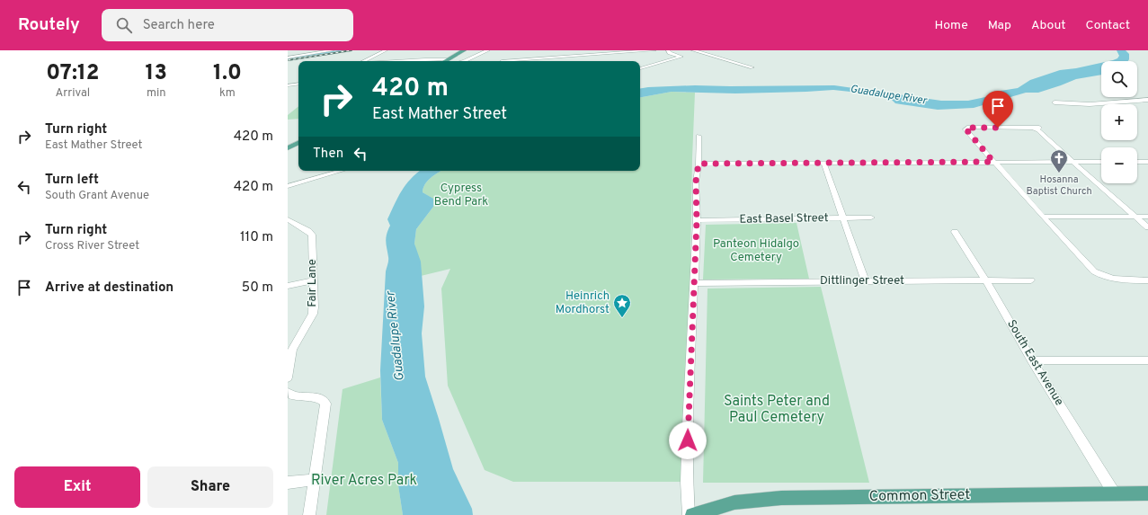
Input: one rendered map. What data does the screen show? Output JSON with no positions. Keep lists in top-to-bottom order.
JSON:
{
  "streets": {
    "main road": ["Common Street"],
    "street": [
      "East Basel Street",
      "Dittlinger Street",
      "Fair Lane",
      "South East Avenue"
    ]
  },
  "crossings": [
    ["Dittlinger Street", "South East Avenue"],
    ["South East Avenue", "Common Street"]
  ],
  "water": ["Guadalupe River"],
  "parks": [
    "Cypress Bend Park",
    "Panteon Hidalgo Cemetery",
    "Saints Peter and Paul Cemetery",
    "River Acres Park"
  ],
  "places": {
    "church": ["Hosanna Baptist Church"],
    "place": ["Heinrich Mordhorst"]
  },
  "page": {
    "header": "Routely",
    "search": "Search here",
    "nav": [
      "Home",
      "Map",
      "About",
      "Contact"
    ],
    "eta": [
      "07:12",
      "Arrival",
      "13",
      "min",
      "1.0",
      "km"
    ],
    "map_buttons": ["+", "−"],
    "turn": ["420 m", "East Mather Street"],
    "list": [
      {
        "name": "Turn right",
        "note": "East Mather Street",
        "value": "420 m"
      },
      {
        "name": "Turn left",
        "note": "South Grant Avenue",
        "value": "420 m"
      },
      {
        "name": "Turn right",
        "note": "Cross River Street",
        "value": "110 m"
      },
      {
        "name": "Arrive at destination",
        "value": "50 m"
      }
    ],
    "then": "Then",
    "buttons": ["Exit", "Share"]
  }
}
